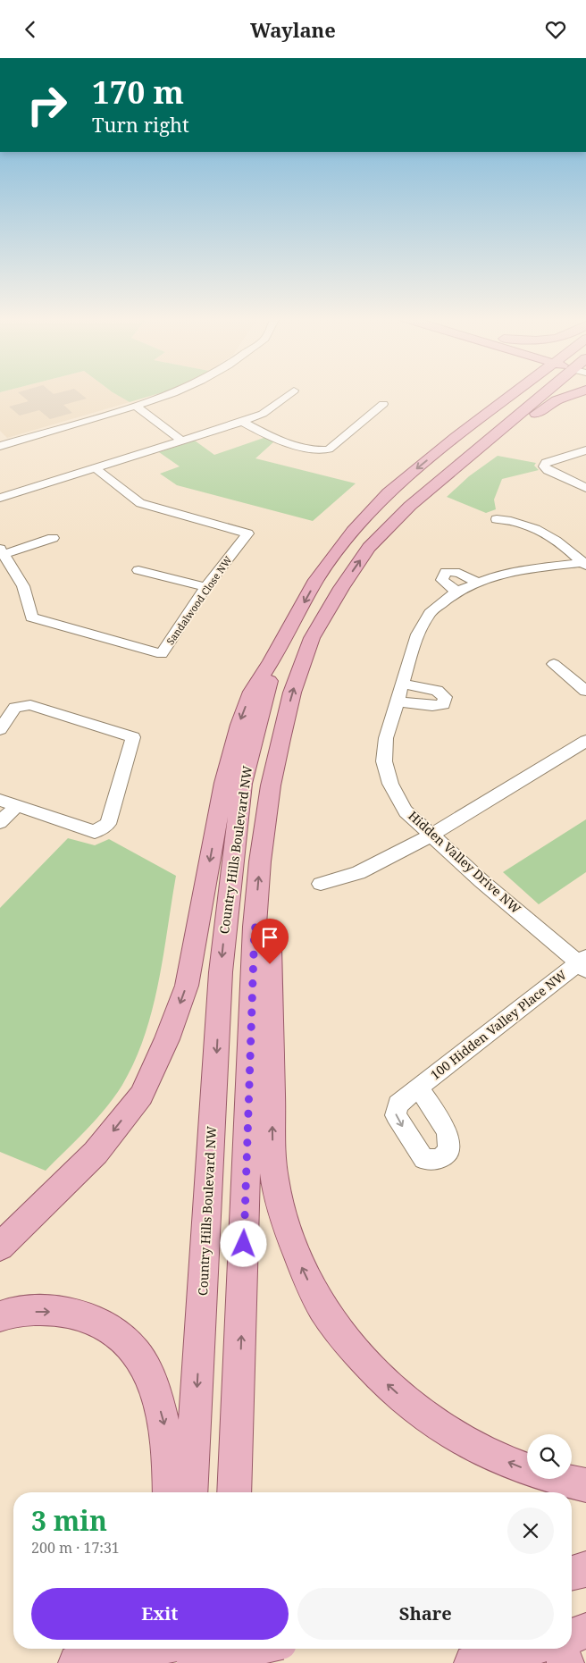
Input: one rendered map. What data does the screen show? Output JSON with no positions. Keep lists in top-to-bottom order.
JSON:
{
  "streets": {
    "main road": ["Country Hills Boulevard NW"],
    "street": ["Sandalwood Close NW", "Hidden Valley Drive NW", "100 Hidden Valley Place NW"]
  },
  "crossings": [
    ["Hidden Valley Drive NW", "100 Hidden Valley Place NW"]
  ],
  "page": {
    "header": "Waylane",
    "turn": ["170 m", "Turn right"],
    "heading": ["3 min", "200 m · 17:31"],
    "buttons": ["Exit", "Share"]
  }
}
